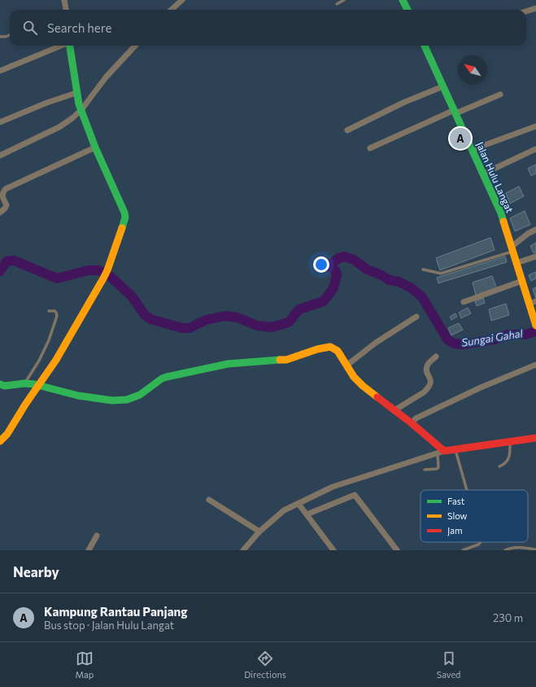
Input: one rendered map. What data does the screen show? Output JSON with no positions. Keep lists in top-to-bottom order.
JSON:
{
  "streets": {
    "street": ["Jalan Hulu Langat"]
  },
  "water": ["Sungai Gahal"],
  "legend": ["Fast", "Slow", "Jam"],
  "north": "top left",
  "page": {
    "search": "Search here",
    "pins": "A",
    "heading": "Nearby",
    "list": [
      {
        "mark": "A",
        "name": "Kampung Rantau Panjang",
        "note": "Bus stop · Jalan Hulu Langat",
        "value": "230 m"
      }
    ],
    "nav": ["Map", "Directions", "Saved"]
  }
}
